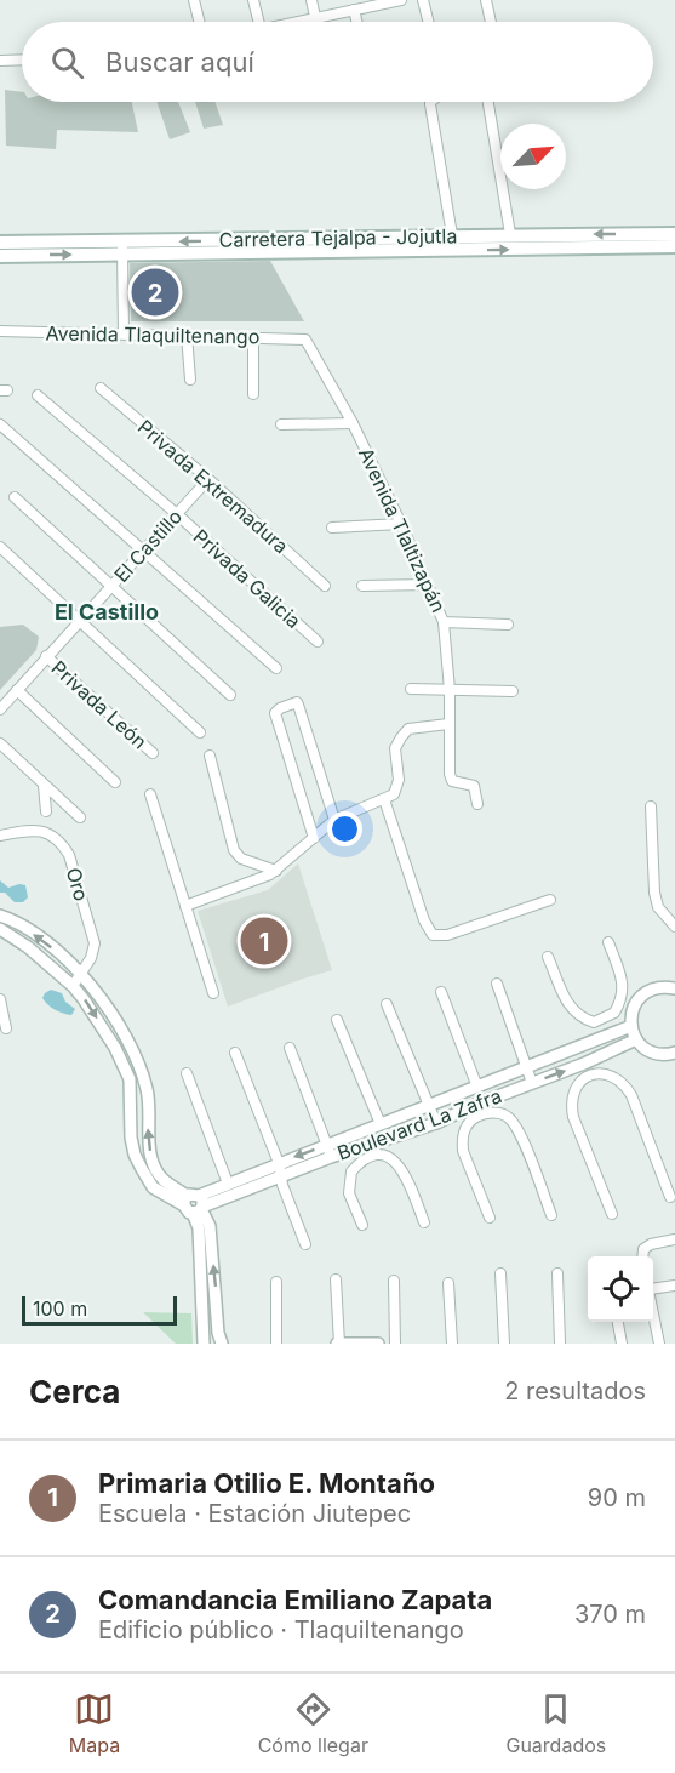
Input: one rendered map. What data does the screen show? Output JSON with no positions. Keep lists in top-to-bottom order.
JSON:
{
  "streets": {
    "main road": ["Carretera Tejalpa - Jojutla"],
    "street": [
      "Avenida Tlaquiltenango",
      "Privada Extremadura",
      "Avenida Tlaltizapán",
      "El Castillo",
      "Privada Galicia",
      "Privada León",
      "Oro",
      "Boulevard La Zafra"
    ]
  },
  "crossings": [
    ["Avenida Tlaquiltenango", "Avenida Tlaltizapán"],
    ["Privada Extremadura", "El Castillo"],
    ["El Castillo", "Privada Galicia"],
    ["El Castillo", "Privada León"]
  ],
  "districts": ["El Castillo"],
  "scale_bar": "100 m",
  "north": "top right",
  "page": {
    "search": "Buscar aquí",
    "pins": ["2", "1"],
    "scale": "100 m",
    "heading": ["Cerca", "2 resultados"],
    "list": [
      {
        "mark": "1",
        "name": "Primaria Otilio E. Montaño",
        "note": "Escuela · Estación Jiutepec",
        "value": "90 m"
      },
      {
        "mark": "2",
        "name": "Comandancia Emiliano Zapata",
        "note": "Edificio público · Tlaquiltenango",
        "value": "370 m"
      }
    ],
    "nav": ["Mapa", "Cómo llegar", "Guardados"]
  }
}
